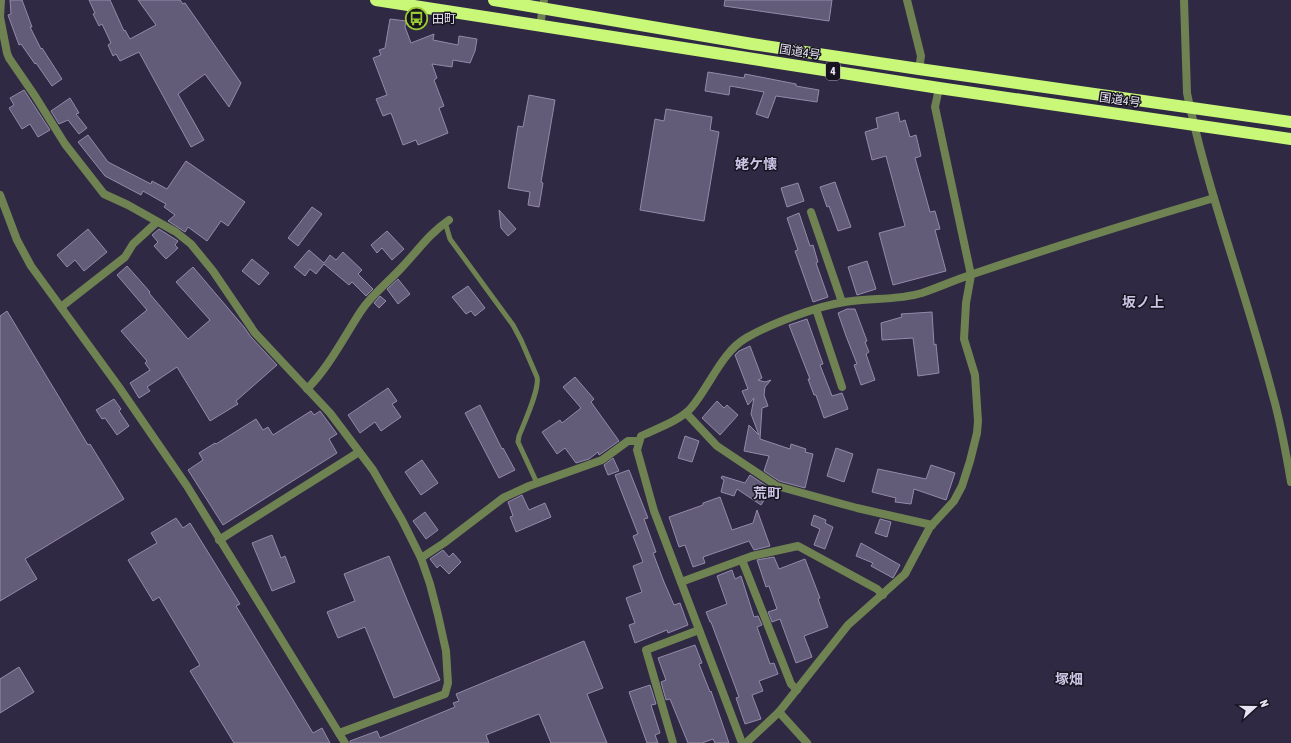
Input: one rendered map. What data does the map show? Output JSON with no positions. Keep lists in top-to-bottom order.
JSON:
{
  "streets": {
    "highway": ["国道4号", "4"]
  },
  "districts": [
    "姥ケ懐",
    "坂ノ上",
    "荒町",
    "塚畑"
  ],
  "places": {
    "bus stop": ["田町"]
  },
  "north": "right"
}
